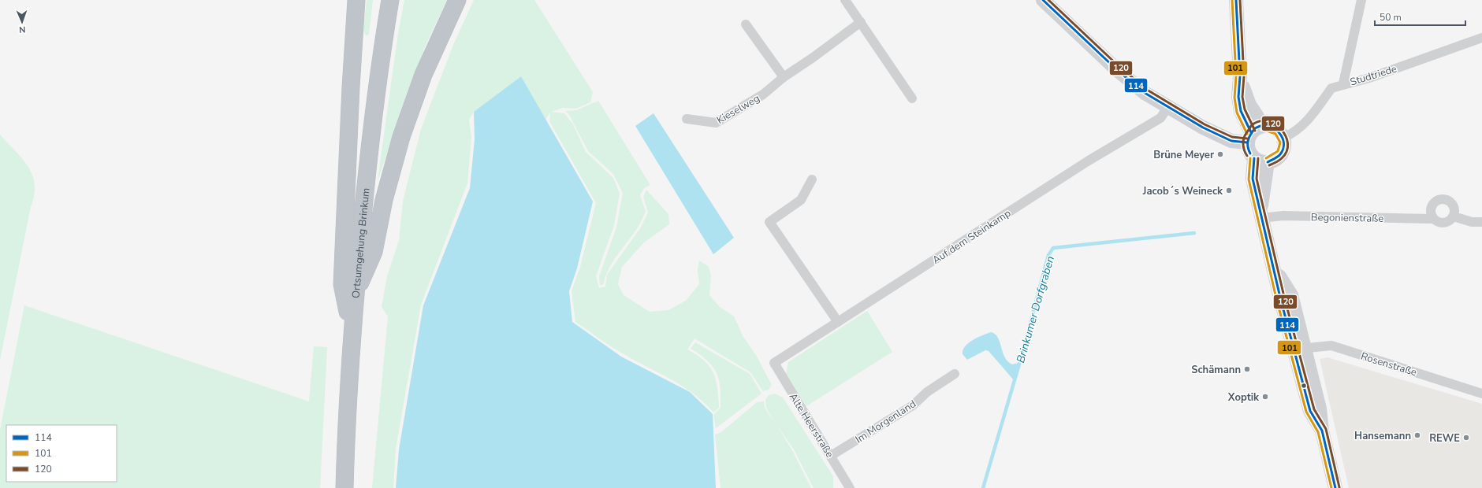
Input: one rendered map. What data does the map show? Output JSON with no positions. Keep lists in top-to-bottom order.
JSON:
{
  "streets": {
    "highway": ["Ortsumgehung Brinkum"],
    "street": [
      "Studtriede",
      "Kieselweg",
      "Begonienstraße",
      "Auf dem Steinkamp",
      "Rosenstraße",
      "Im Morgenland",
      "Alte Heerstraße"
    ]
  },
  "crossings": [
    ["Auf dem Steinkamp", "Alte Heerstraße"],
    ["Im Morgenland", "Alte Heerstraße"]
  ],
  "water": ["Brinkumer Dorfgraben"],
  "places": [
    "Brüne Meyer",
    "Jacob´s Weineck",
    "Schämann",
    "Xoptik",
    "Hansemann",
    "REWE"
  ],
  "lines": ["transit line 114", "transit line 101", "transit line 120"],
  "legend": ["114", "101", "120"],
  "scale_bar": "50 m",
  "north": "bottom"
}
